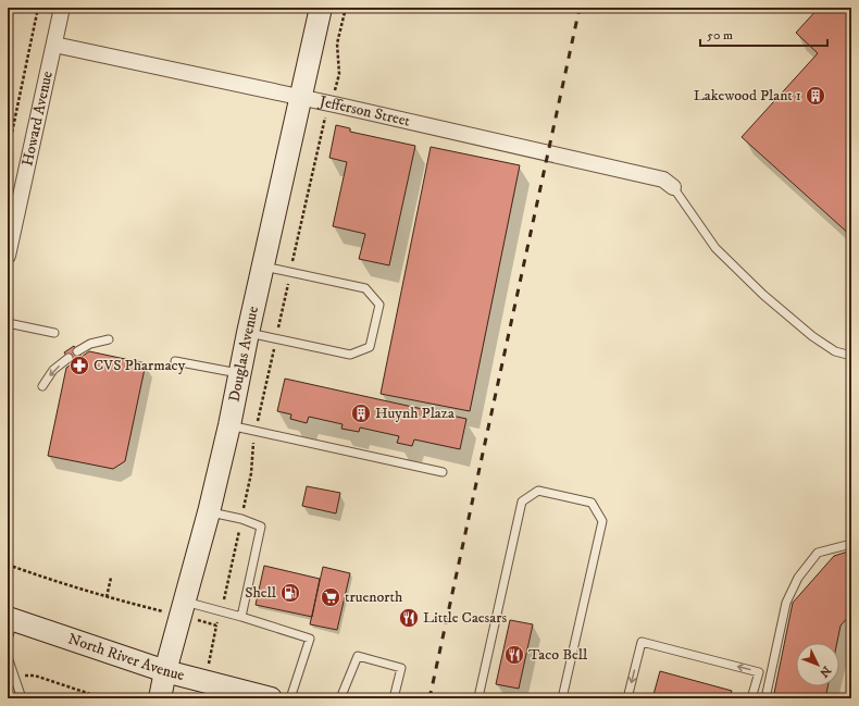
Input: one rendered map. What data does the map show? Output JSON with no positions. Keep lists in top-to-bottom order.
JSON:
{
  "streets": {
    "street": [
      "Jefferson Street",
      "Howard Avenue",
      "Douglas Avenue",
      "North River Avenue"
    ]
  },
  "crossings": [
    ["Jefferson Street", "Howard Avenue"],
    ["Jefferson Street", "Douglas Avenue"],
    ["Douglas Avenue", "North River Avenue"]
  ],
  "places": {
    "building": ["Lakewood Plant 1", "Huynh Plaza"],
    "pharmacy": ["CVS Pharmacy"],
    "fuel station": ["Shell"],
    "supermarket": ["truenorth"],
    "restaurant": ["Little Caesars", "Taco Bell"]
  },
  "scale_bar": "50 m",
  "north": "bottom right"
}
